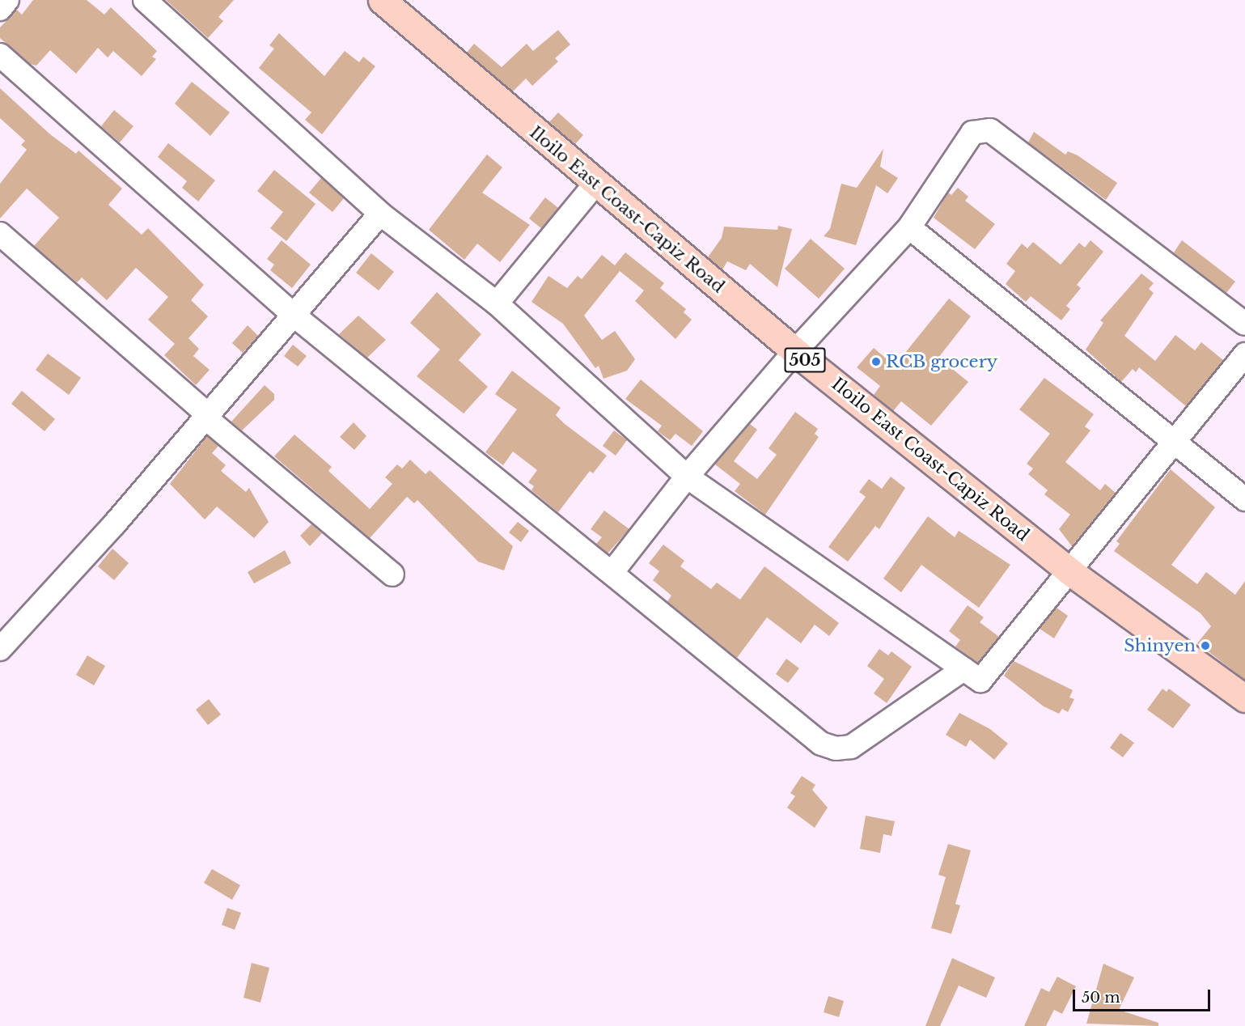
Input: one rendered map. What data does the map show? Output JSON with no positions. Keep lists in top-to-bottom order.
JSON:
{
  "streets": {
    "main road": ["Iloilo East Coast-Capiz Road", "505"]
  },
  "places": ["RCB grocery", "Shinyen"],
  "scale_bar": "50 m"
}
